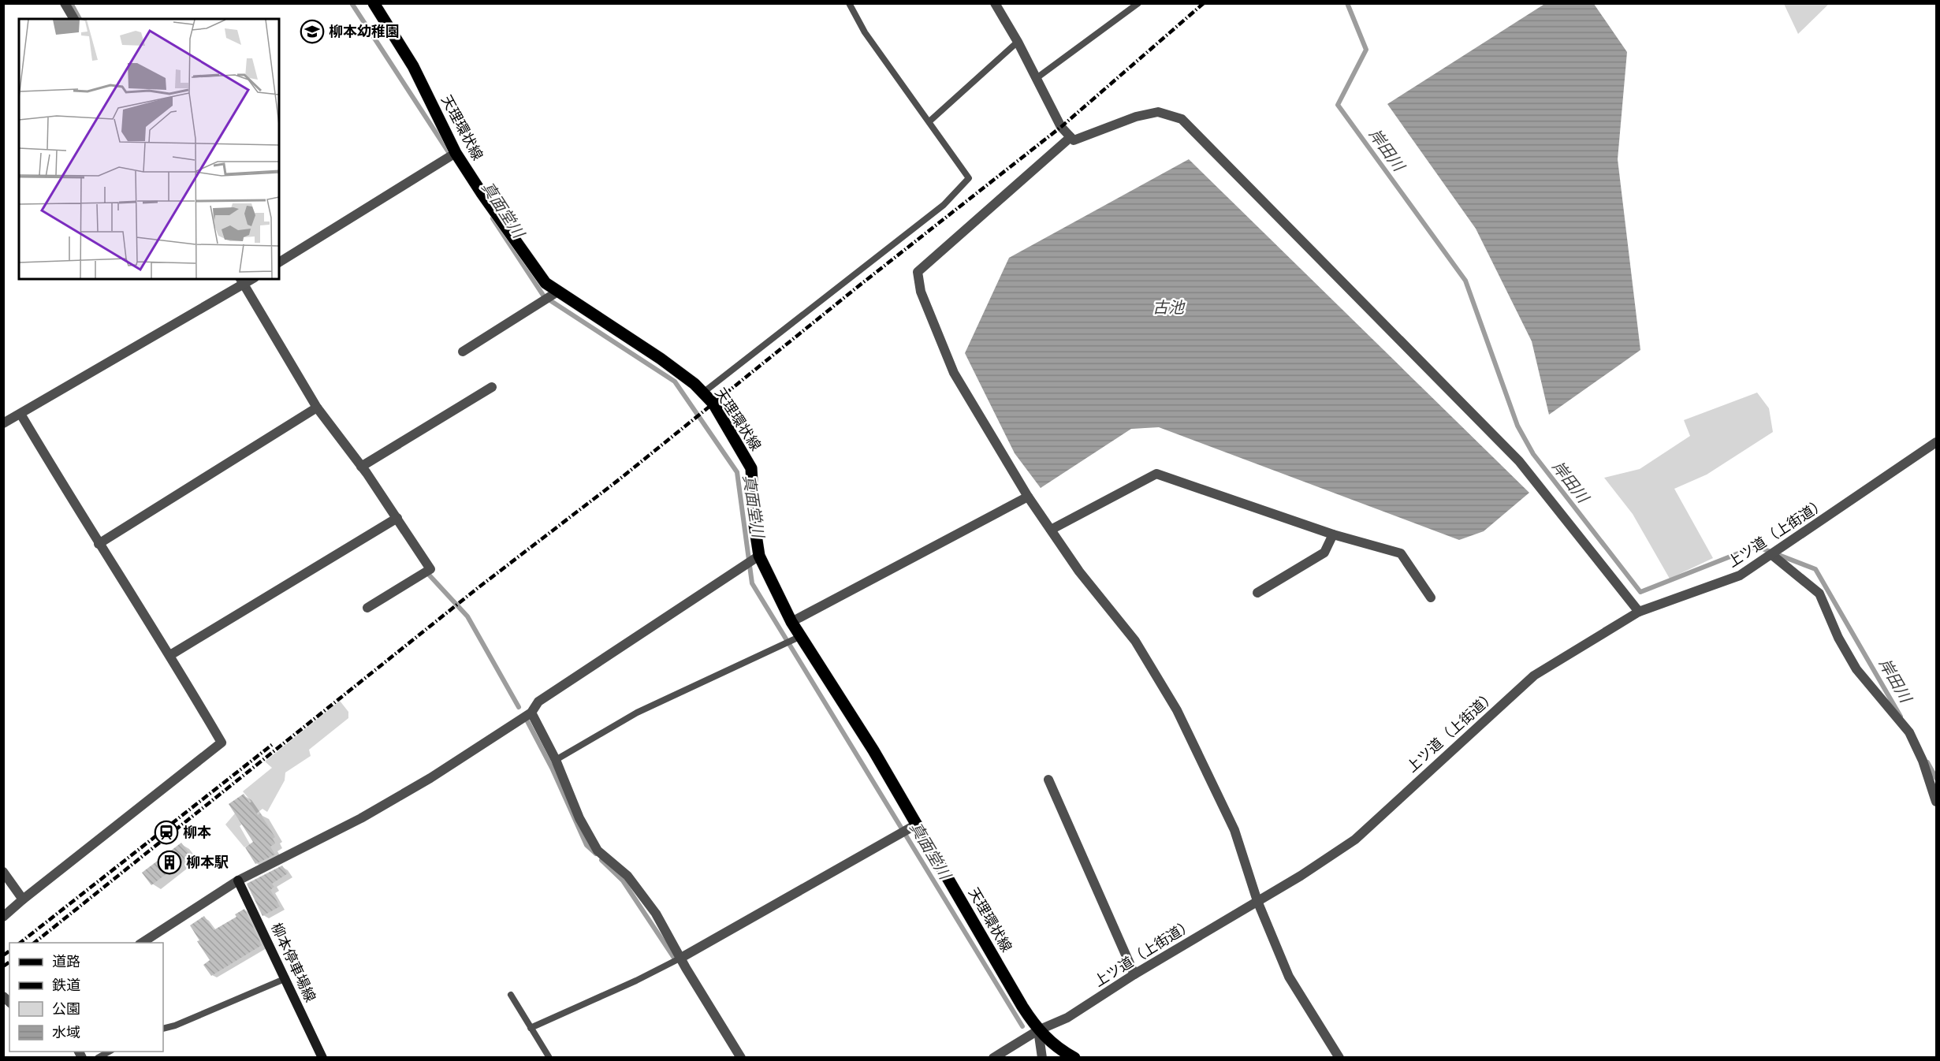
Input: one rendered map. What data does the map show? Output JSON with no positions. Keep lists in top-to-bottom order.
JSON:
{
  "streets": {
    "main road": ["天理環状線", "柳本停車場線"],
    "street": ["上ツ道（上街道）"]
  },
  "crossings": [
    ["天理環状線", "上ツ道（上街道）"]
  ],
  "water": ["岸田川", "真面堂川", "古池"],
  "places": {
    "school or university": ["柳本幼稚園"],
    "station": ["柳本"],
    "building": ["柳本駅"]
  },
  "legend": [
    "道路",
    "鉄道",
    "公園",
    "水域"
  ]
}
